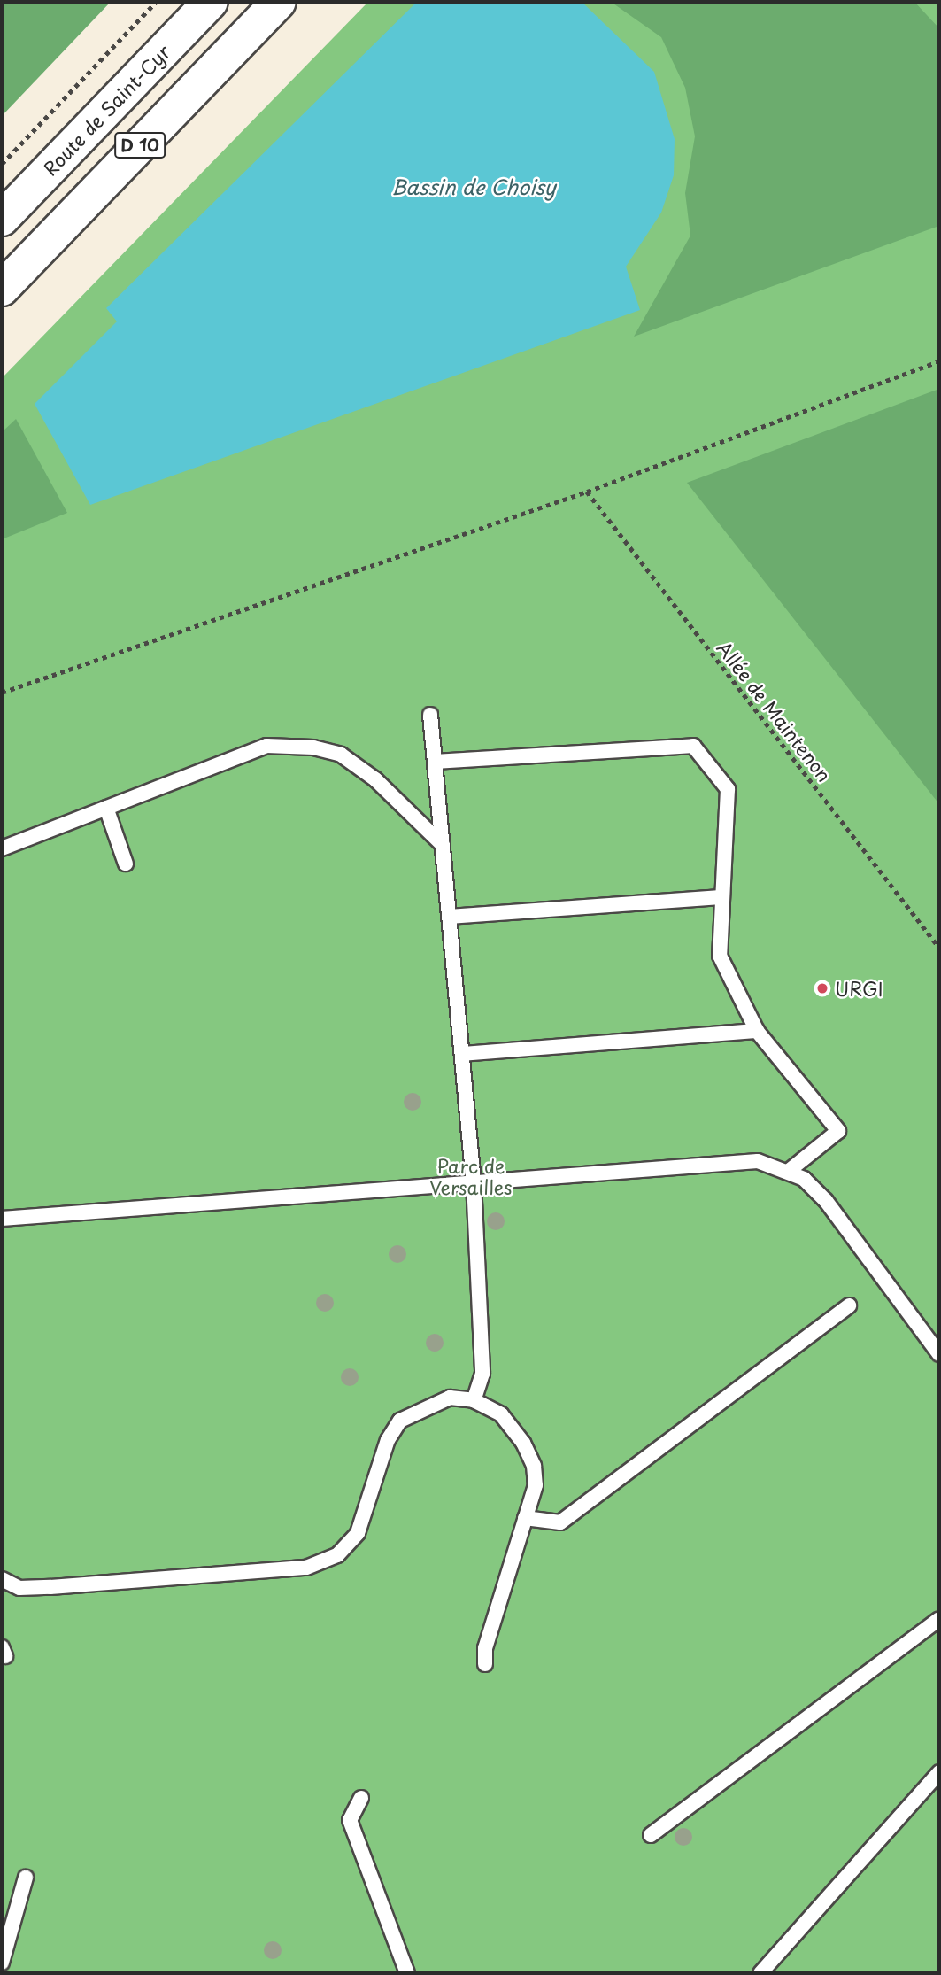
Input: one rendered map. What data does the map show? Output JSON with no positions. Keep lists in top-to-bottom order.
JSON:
{
  "streets": {
    "main road": ["Route de Saint-Cyr", "D 10"],
    "path": ["Allée de Maintenon"]
  },
  "water": ["Bassin de Choisy"],
  "parks": ["Parc de Versailles"],
  "places": ["URGI"]
}
